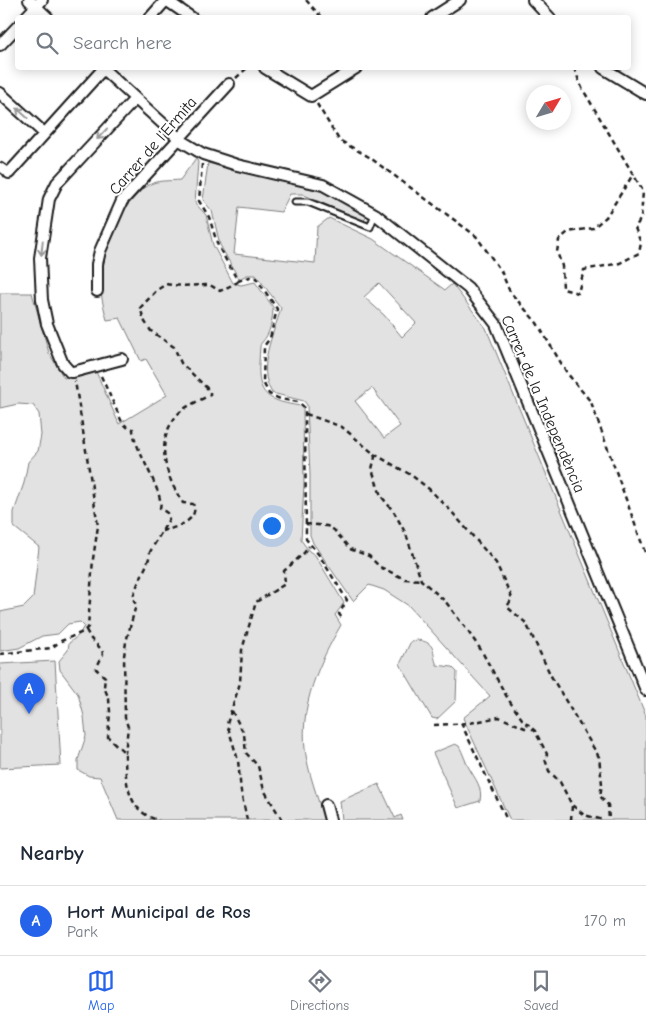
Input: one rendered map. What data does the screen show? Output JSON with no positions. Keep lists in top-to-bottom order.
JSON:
{
  "streets": {
    "street": ["Carrer de l'Ermita", "Carrer de la Independència"]
  },
  "crossings": [
    ["Carrer de l'Ermita", "Carrer de la Independència"]
  ],
  "north": "top right",
  "page": {
    "search": "Search here",
    "pins": "A",
    "heading": "Nearby",
    "list": [
      {
        "mark": "A",
        "name": "Hort Municipal de Ros",
        "note": "Park",
        "value": "170 m"
      }
    ],
    "nav": ["Map", "Directions", "Saved"]
  }
}
